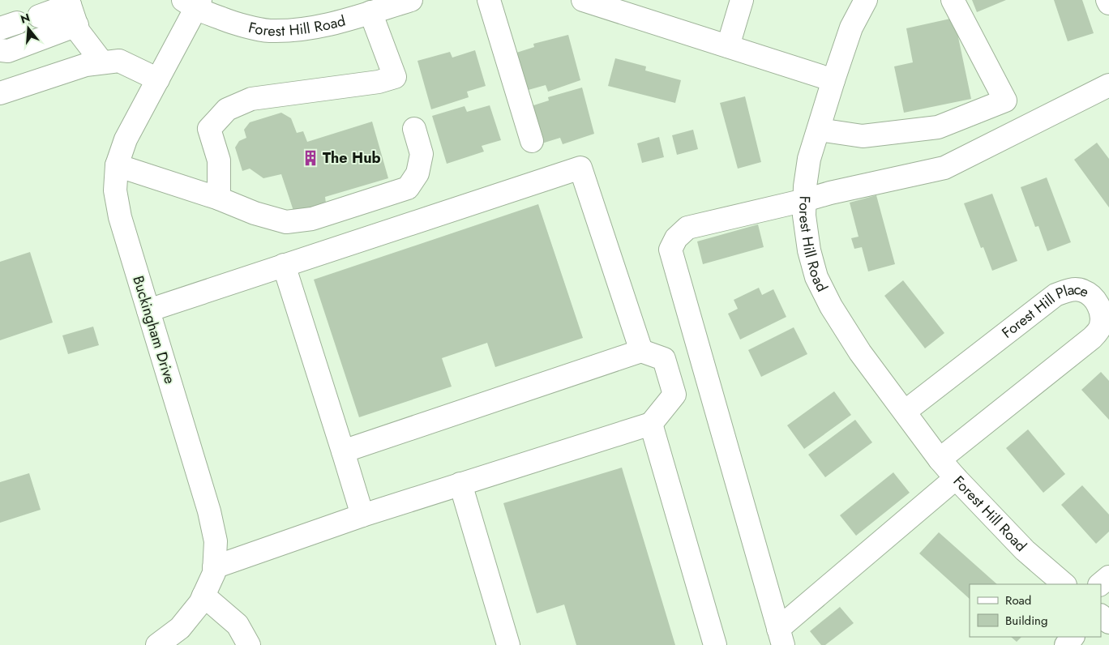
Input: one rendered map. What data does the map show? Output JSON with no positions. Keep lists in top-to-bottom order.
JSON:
{
  "streets": {
    "street": ["Forest Hill Road", "Forest Hill Place", "Buckingham Drive"]
  },
  "crossings": [
    ["Forest Hill Road", "Forest Hill Place"],
    ["Forest Hill Road", "Buckingham Drive"]
  ],
  "places": {
    "building": ["The Hub"]
  },
  "legend": ["Road", "Building"],
  "north": "top"
}
